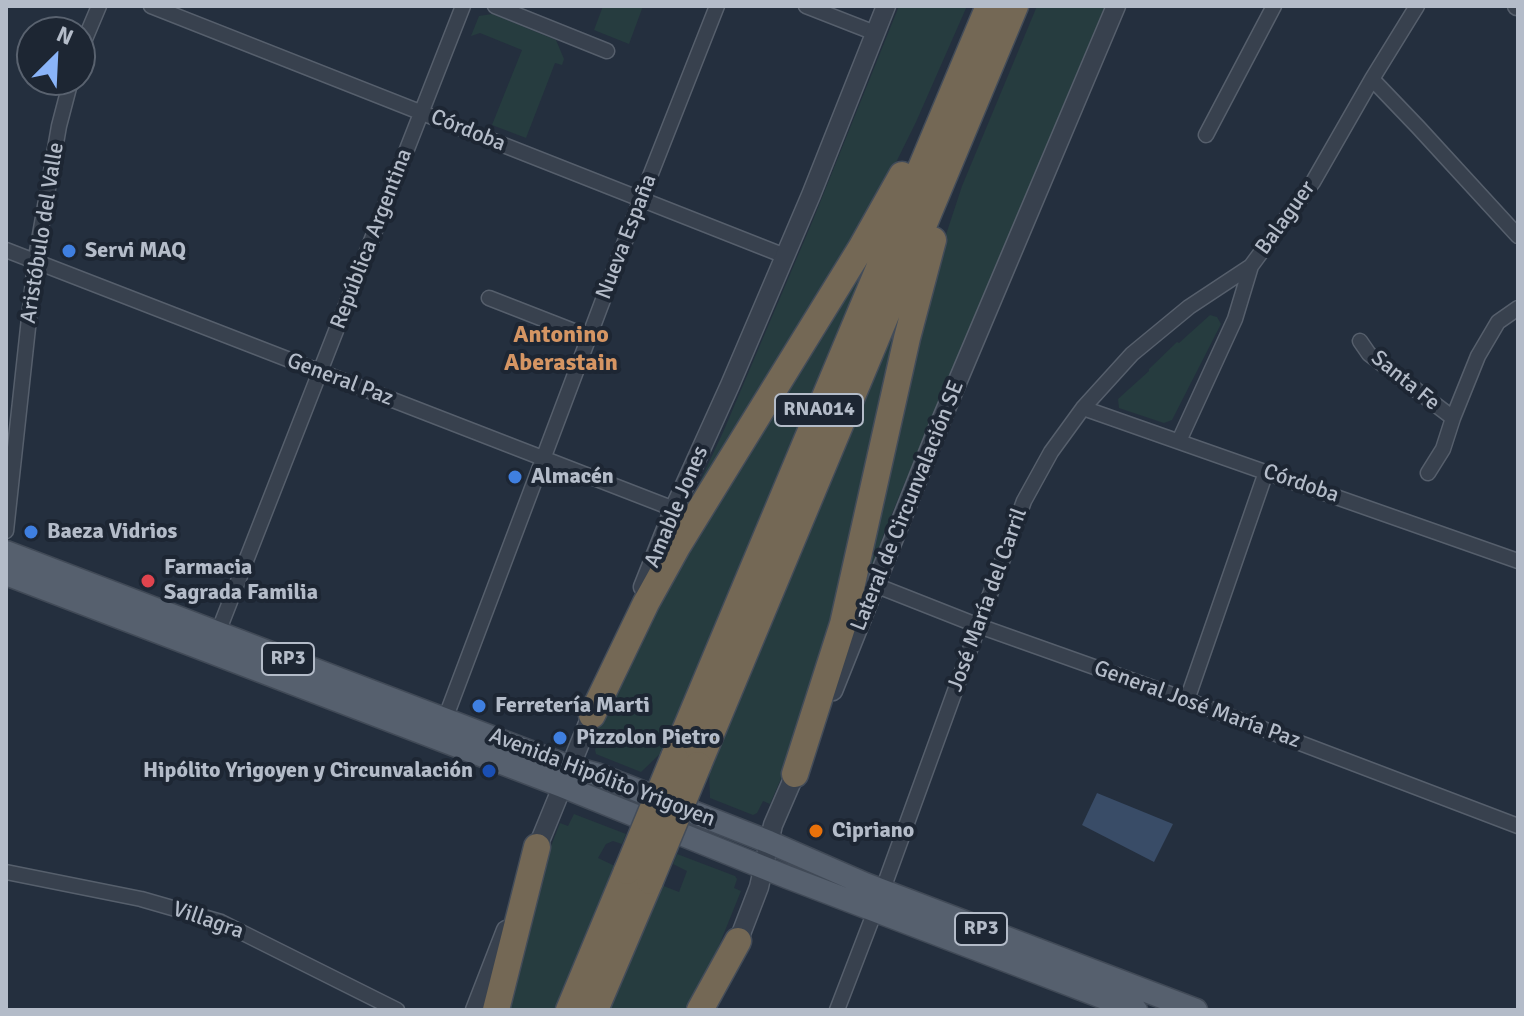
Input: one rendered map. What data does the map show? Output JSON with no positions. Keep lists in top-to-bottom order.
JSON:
{
  "streets": {
    "highway": ["RNA014"],
    "main road": ["RP3", "Avenida Hipólito Yrigoyen"],
    "street": [
      "Córdoba",
      "Balaguer",
      "Aristóbulo del Valle",
      "Nueva España",
      "República Argentina",
      "General Paz",
      "Santa Fe",
      "Lateral de Circunvalación SE",
      "Amable Jones",
      "José María del Carril",
      "General José María Paz",
      "Villagra"
    ]
  },
  "crossings": [
    ["Córdoba", "Balaguer"],
    ["Córdoba", "Nueva España"],
    ["Córdoba", "República Argentina"],
    ["Córdoba", "Amable Jones"],
    ["Córdoba", "José María del Carril"],
    ["Balaguer", "José María del Carril"],
    ["Aristóbulo del Valle", "General Paz"],
    ["Nueva España", "General Paz"],
    ["Nueva España", "Avenida Hipólito Yrigoyen"],
    ["República Argentina", "General Paz"],
    ["República Argentina", "Avenida Hipólito Yrigoyen"],
    ["General Paz", "Amable Jones"],
    ["Lateral de Circunvalación SE", "General José María Paz"],
    ["Lateral de Circunvalación SE", "Avenida Hipólito Yrigoyen"],
    ["Amable Jones", "Avenida Hipólito Yrigoyen"],
    ["José María del Carril", "General José María Paz"],
    ["José María del Carril", "Avenida Hipólito Yrigoyen"]
  ],
  "districts": ["Antonino Aberastain"],
  "places": [
    "Servi MAQ",
    "Almacén",
    "Baeza Vidrios",
    "Farmacia Sagrada Familia",
    "Ferretería Marti",
    "Pizzolon Pietro",
    "Hipólito Yrigoyen y Circunvalación",
    "Cipriano"
  ],
  "north": "top right"
}
